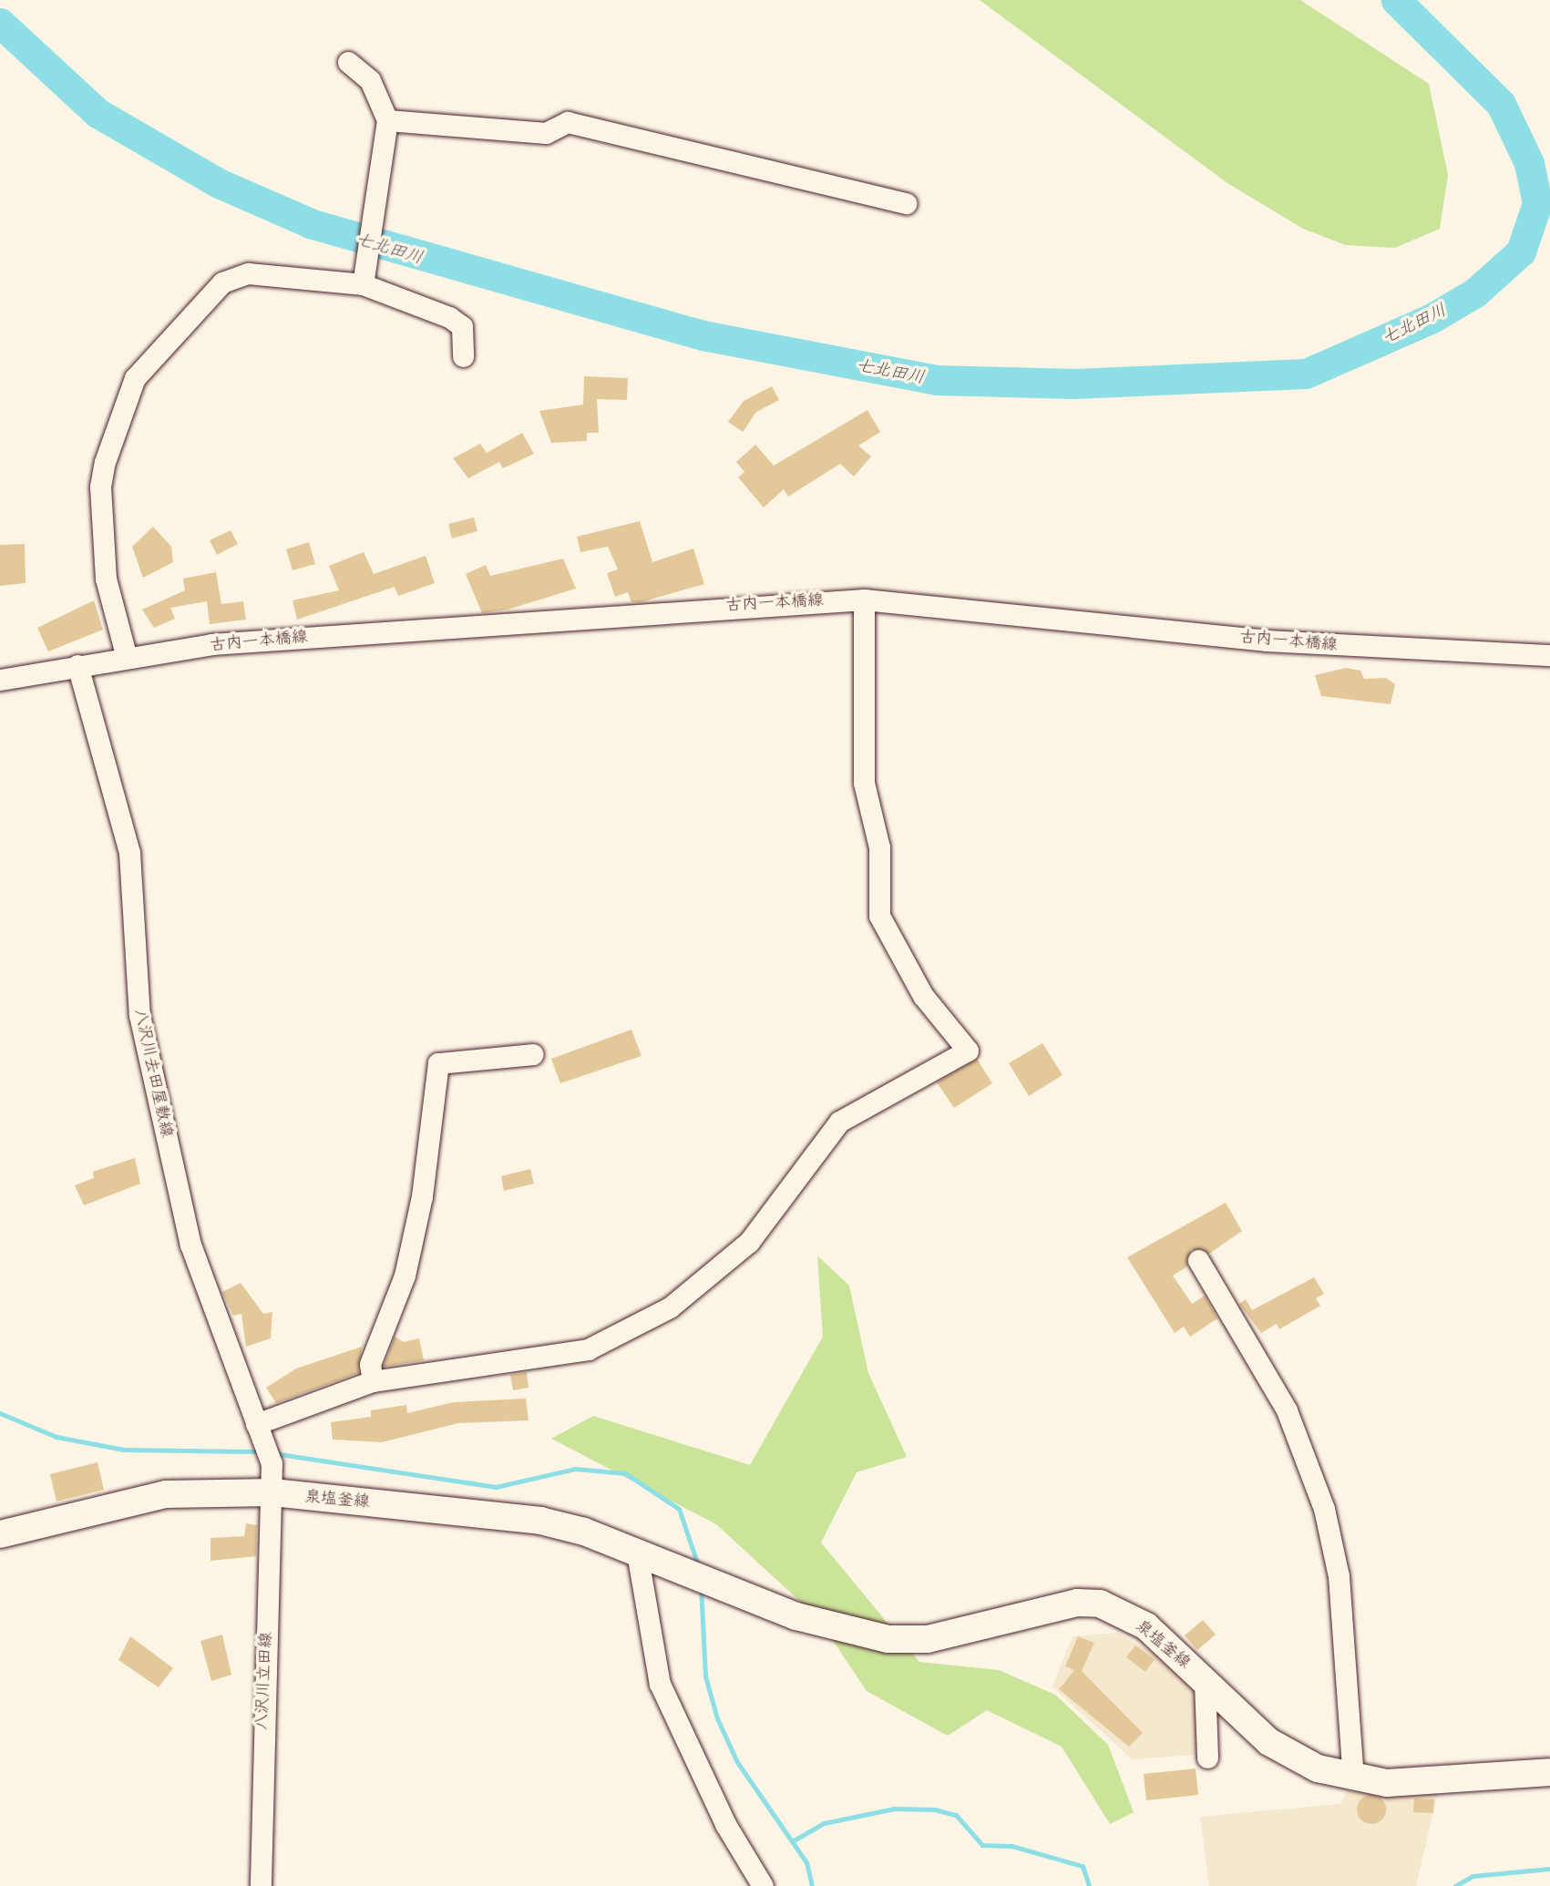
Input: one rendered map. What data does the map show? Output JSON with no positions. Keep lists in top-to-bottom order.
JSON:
{
  "streets": {
    "main road": ["泉塩釜線"],
    "street": ["古内一本橋線", "八沢川去田屋敷線", "八沢川立田線"]
  },
  "crossings": [
    ["古内一本橋線", "八沢川去田屋敷線"],
    ["八沢川去田屋敷線", "泉塩釜線"],
    ["八沢川去田屋敷線", "八沢川立田線"],
    ["泉塩釜線", "八沢川立田線"]
  ],
  "water": ["七北田川"]
}
